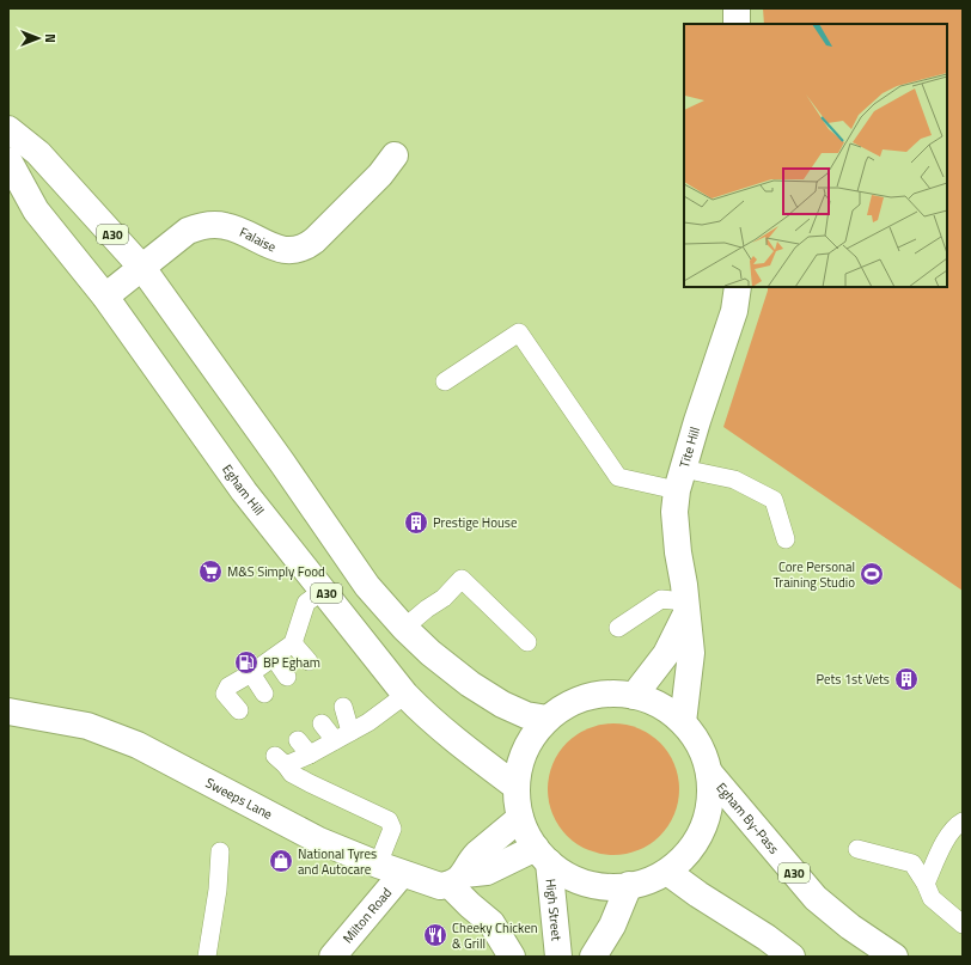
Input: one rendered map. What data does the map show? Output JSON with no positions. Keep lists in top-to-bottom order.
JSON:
{
  "streets": {
    "main road": [
      "A30",
      "Falaise",
      "Tite Hill",
      "Egham Hill",
      "Sweeps Lane",
      "Egham By-Pass",
      "High Street",
      "Milton Road"
    ]
  },
  "crossings": [
    ["A30", "Falaise"],
    ["Falaise", "Egham Hill"],
    ["Sweeps Lane", "High Street"],
    ["Sweeps Lane", "Milton Road"]
  ],
  "places": {
    "building": ["Prestige House", "Pets 1st Vets"],
    "supermarket": ["M&S Simply Food"],
    "sports": ["Core Personal Training Studio"],
    "fuel station": ["BP Egham"],
    "shop": ["National Tyres and Autocare"],
    "restaurant": ["Cheeky Chicken & Grill"]
  },
  "north": "right"
}
